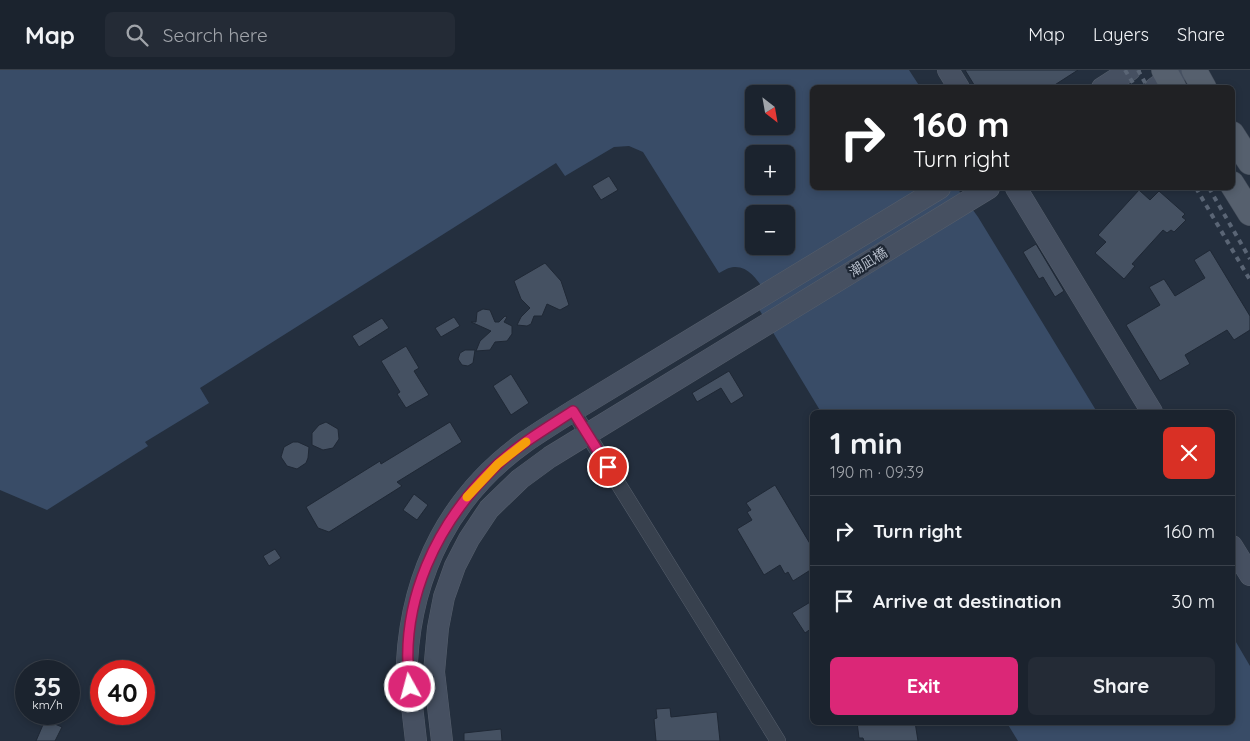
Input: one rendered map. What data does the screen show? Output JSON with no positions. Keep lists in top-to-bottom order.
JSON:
{
  "streets": {
    "street": ["潮凪橋"]
  },
  "north": "bottom right",
  "page": {
    "header": "Map",
    "search": "Search here",
    "nav": ["Map", "Layers", "Share"],
    "map_buttons": ["+", "−"],
    "turn": ["160 m", "Turn right"],
    "heading": ["1 min", "190 m · 09:39"],
    "list": [
      {
        "name": "Turn right",
        "value": "160 m"
      },
      {
        "name": "Arrive at destination",
        "value": "30 m"
      }
    ],
    "buttons": ["Exit", "Share"],
    "speed": "35 km/h",
    "limit": "40"
  }
}
